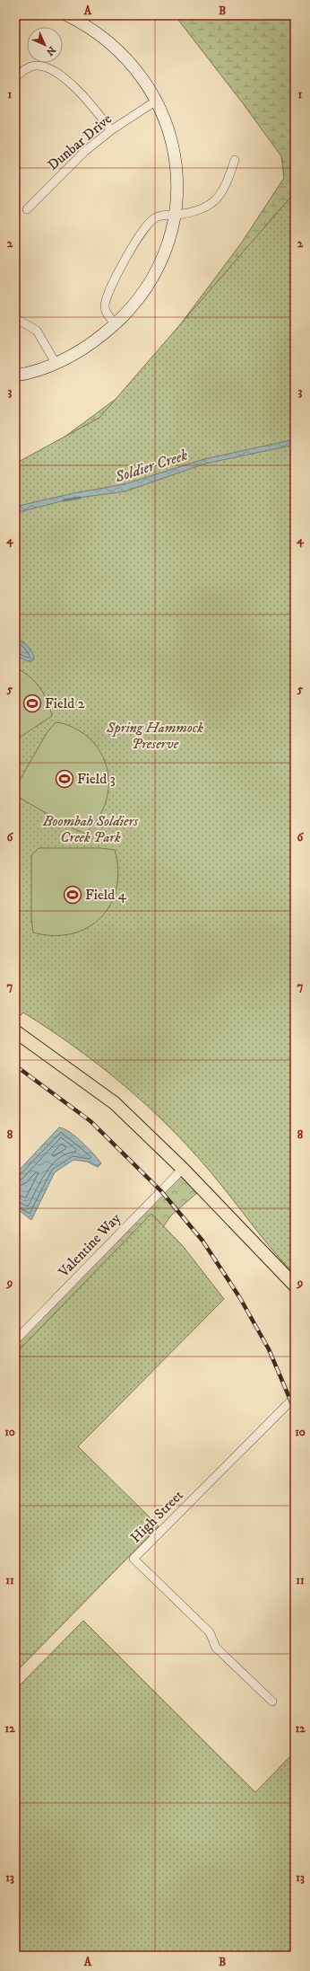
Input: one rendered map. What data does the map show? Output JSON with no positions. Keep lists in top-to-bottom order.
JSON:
{
  "streets": {
    "street": ["Dunbar Drive", "Valentine Way", "High Street"]
  },
  "water": ["Soldier Creek"],
  "parks": ["Spring Hammock Preserve", "Boombah Soldiers Creek Park"],
  "places": {
    "sports": ["Field 2", "Field 3", "Field 4"]
  },
  "north": "bottom right",
  "grid": {
    "columns": ["A", "B"],
    "rows": [
      "1",
      "2",
      "3",
      "4",
      "5",
      "6",
      "7",
      "8",
      "9",
      "10",
      "11",
      "12",
      "13"
    ]
  }
}
